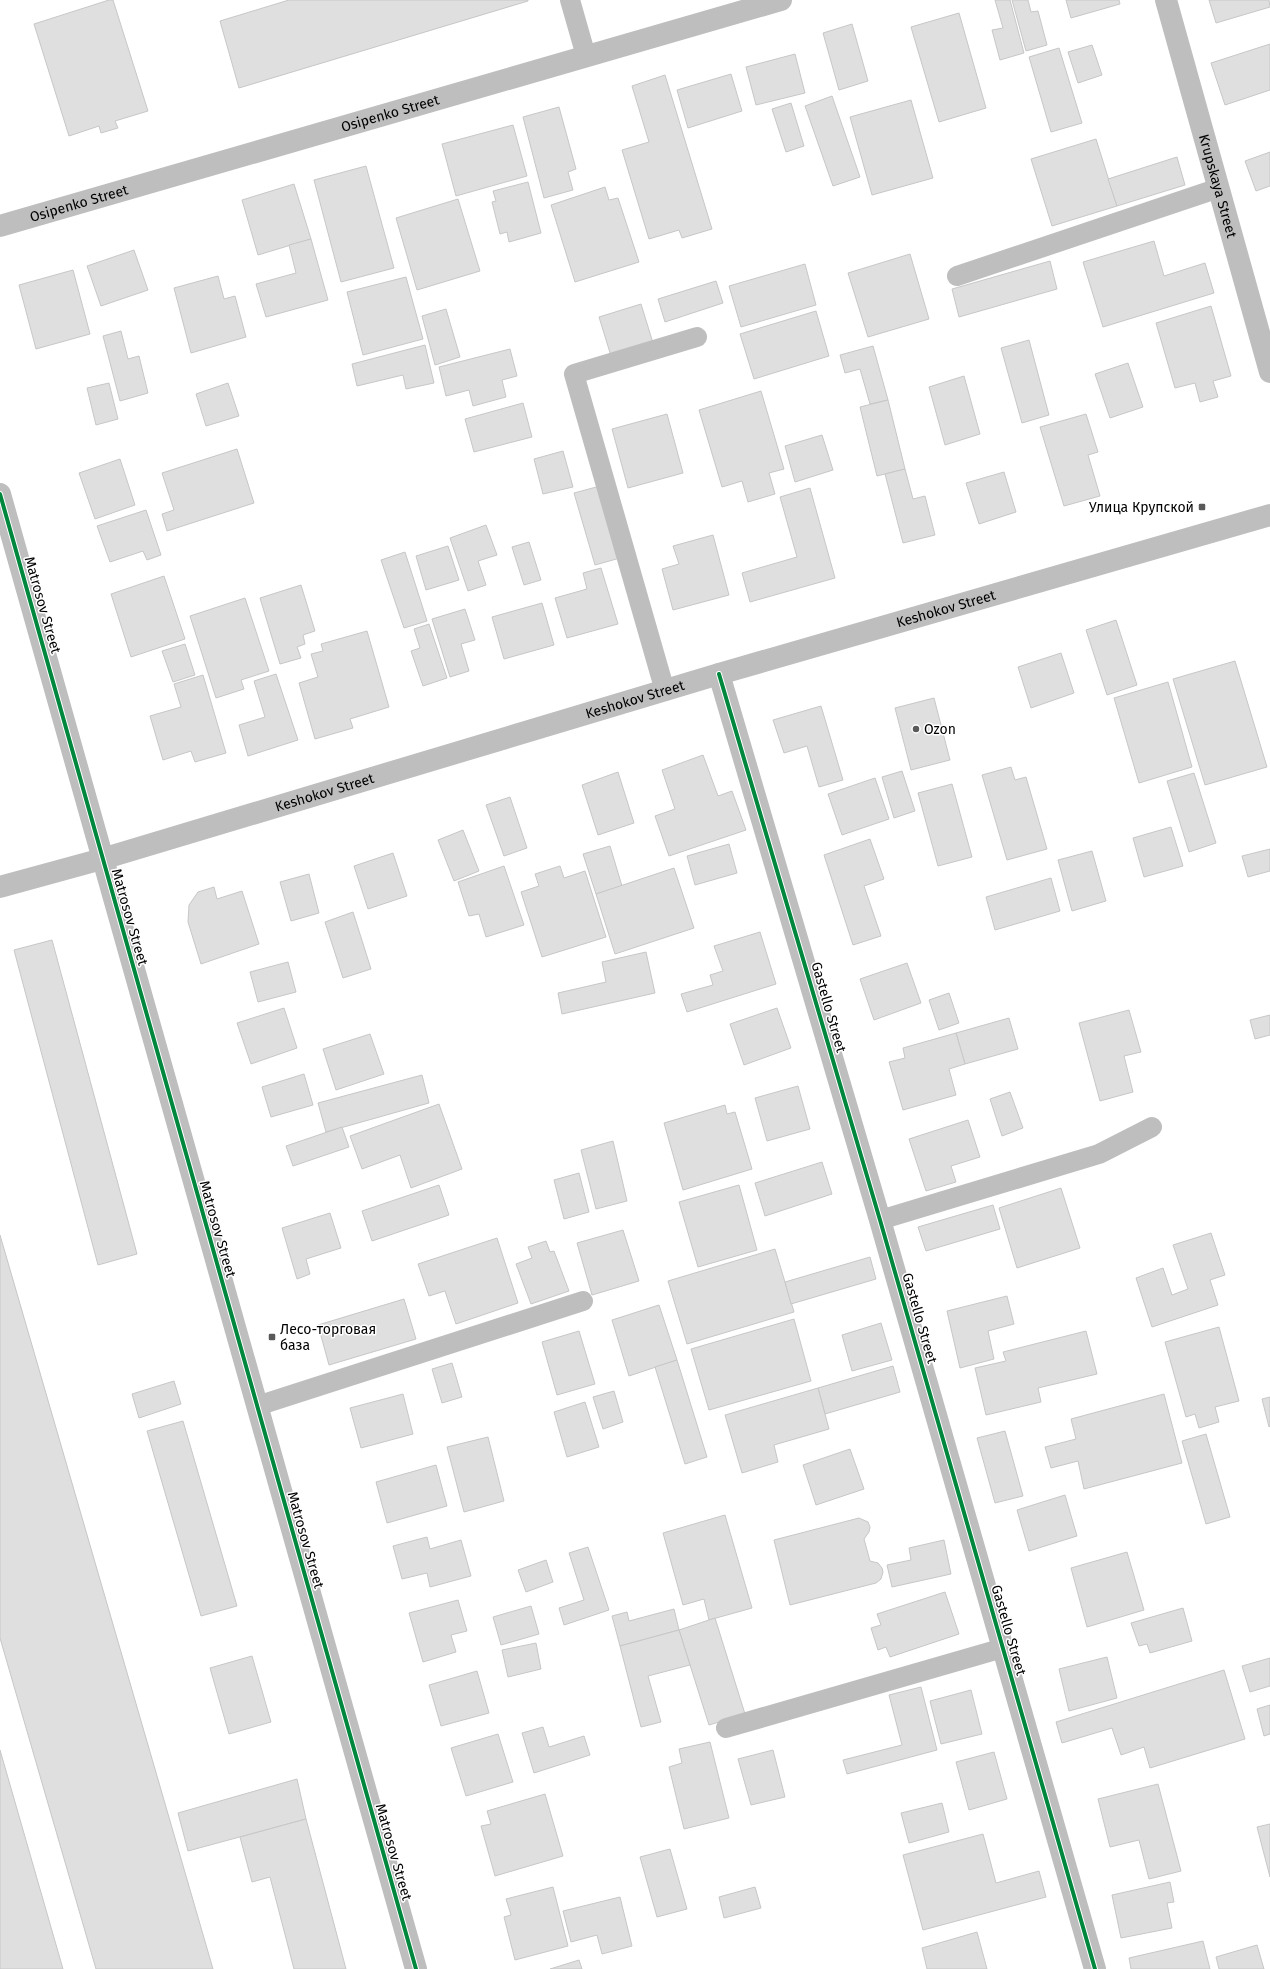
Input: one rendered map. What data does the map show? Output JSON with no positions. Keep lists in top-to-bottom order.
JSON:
{
  "streets": {
    "street": [
      "Osipenko Street",
      "Krupskaya Street",
      "Matrosov Street",
      "Keshokov Street",
      "Gastello Street"
    ]
  },
  "crossings": [
    ["Matrosov Street", "Keshokov Street"],
    ["Keshokov Street", "Gastello Street"]
  ],
  "places": {
    "transit": ["Улица Крупской", "Лесо-торговая база"],
    "other": ["Ozon"]
  }
}
